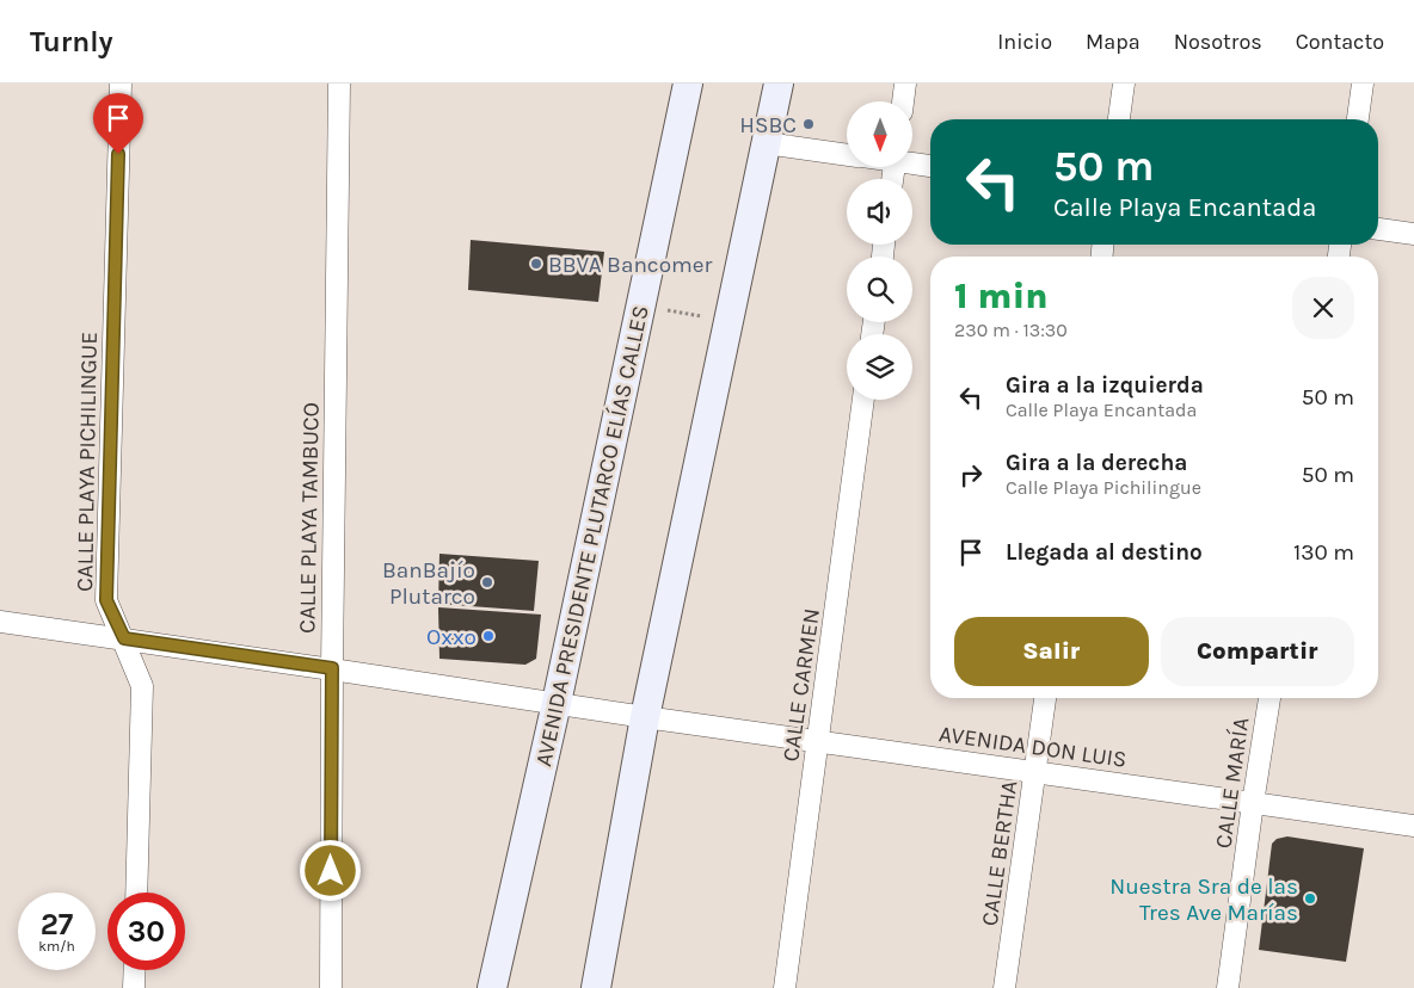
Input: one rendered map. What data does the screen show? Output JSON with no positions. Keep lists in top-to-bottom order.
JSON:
{
  "streets": {
    "main road": ["AVENIDA PRESIDENTE PLUTARCO ELÍAS CALLES"],
    "street": [
      "CALLE PLAYA PICHILINGUE",
      "CALLE PLAYA TAMBUCO",
      "CALLE CARMEN",
      "AVENIDA DON LUIS",
      "CALLE MARÍA",
      "CALLE BERTHA"
    ]
  },
  "crossings": [
    ["CALLE PLAYA PICHILINGUE", "AVENIDA DON LUIS"],
    ["CALLE PLAYA TAMBUCO", "AVENIDA DON LUIS"],
    ["AVENIDA PRESIDENTE PLUTARCO ELÍAS CALLES", "AVENIDA DON LUIS"],
    ["CALLE CARMEN", "AVENIDA DON LUIS"],
    ["AVENIDA DON LUIS", "CALLE MARÍA"],
    ["AVENIDA DON LUIS", "CALLE BERTHA"]
  ],
  "places": [
    "HSBC",
    "BBVA Bancomer",
    "BanBajío Plutarco",
    "Oxxo",
    "Nuestra Sra de las Tres Ave Marías"
  ],
  "north": "bottom",
  "page": {
    "header": "Turnly",
    "nav": [
      "Inicio",
      "Mapa",
      "Nosotros",
      "Contacto"
    ],
    "turn": ["50 m", "Calle Playa Encantada"],
    "heading": ["1 min", "230 m · 13:30"],
    "list": [
      {
        "name": "Gira a la izquierda",
        "note": "Calle Playa Encantada",
        "value": "50 m"
      },
      {
        "name": "Gira a la derecha",
        "note": "Calle Playa Pichilingue",
        "value": "50 m"
      },
      {
        "name": "Llegada al destino",
        "value": "130 m"
      }
    ],
    "buttons": ["Salir", "Compartir"],
    "speed": "27 km/h",
    "limit": "30"
  }
}
